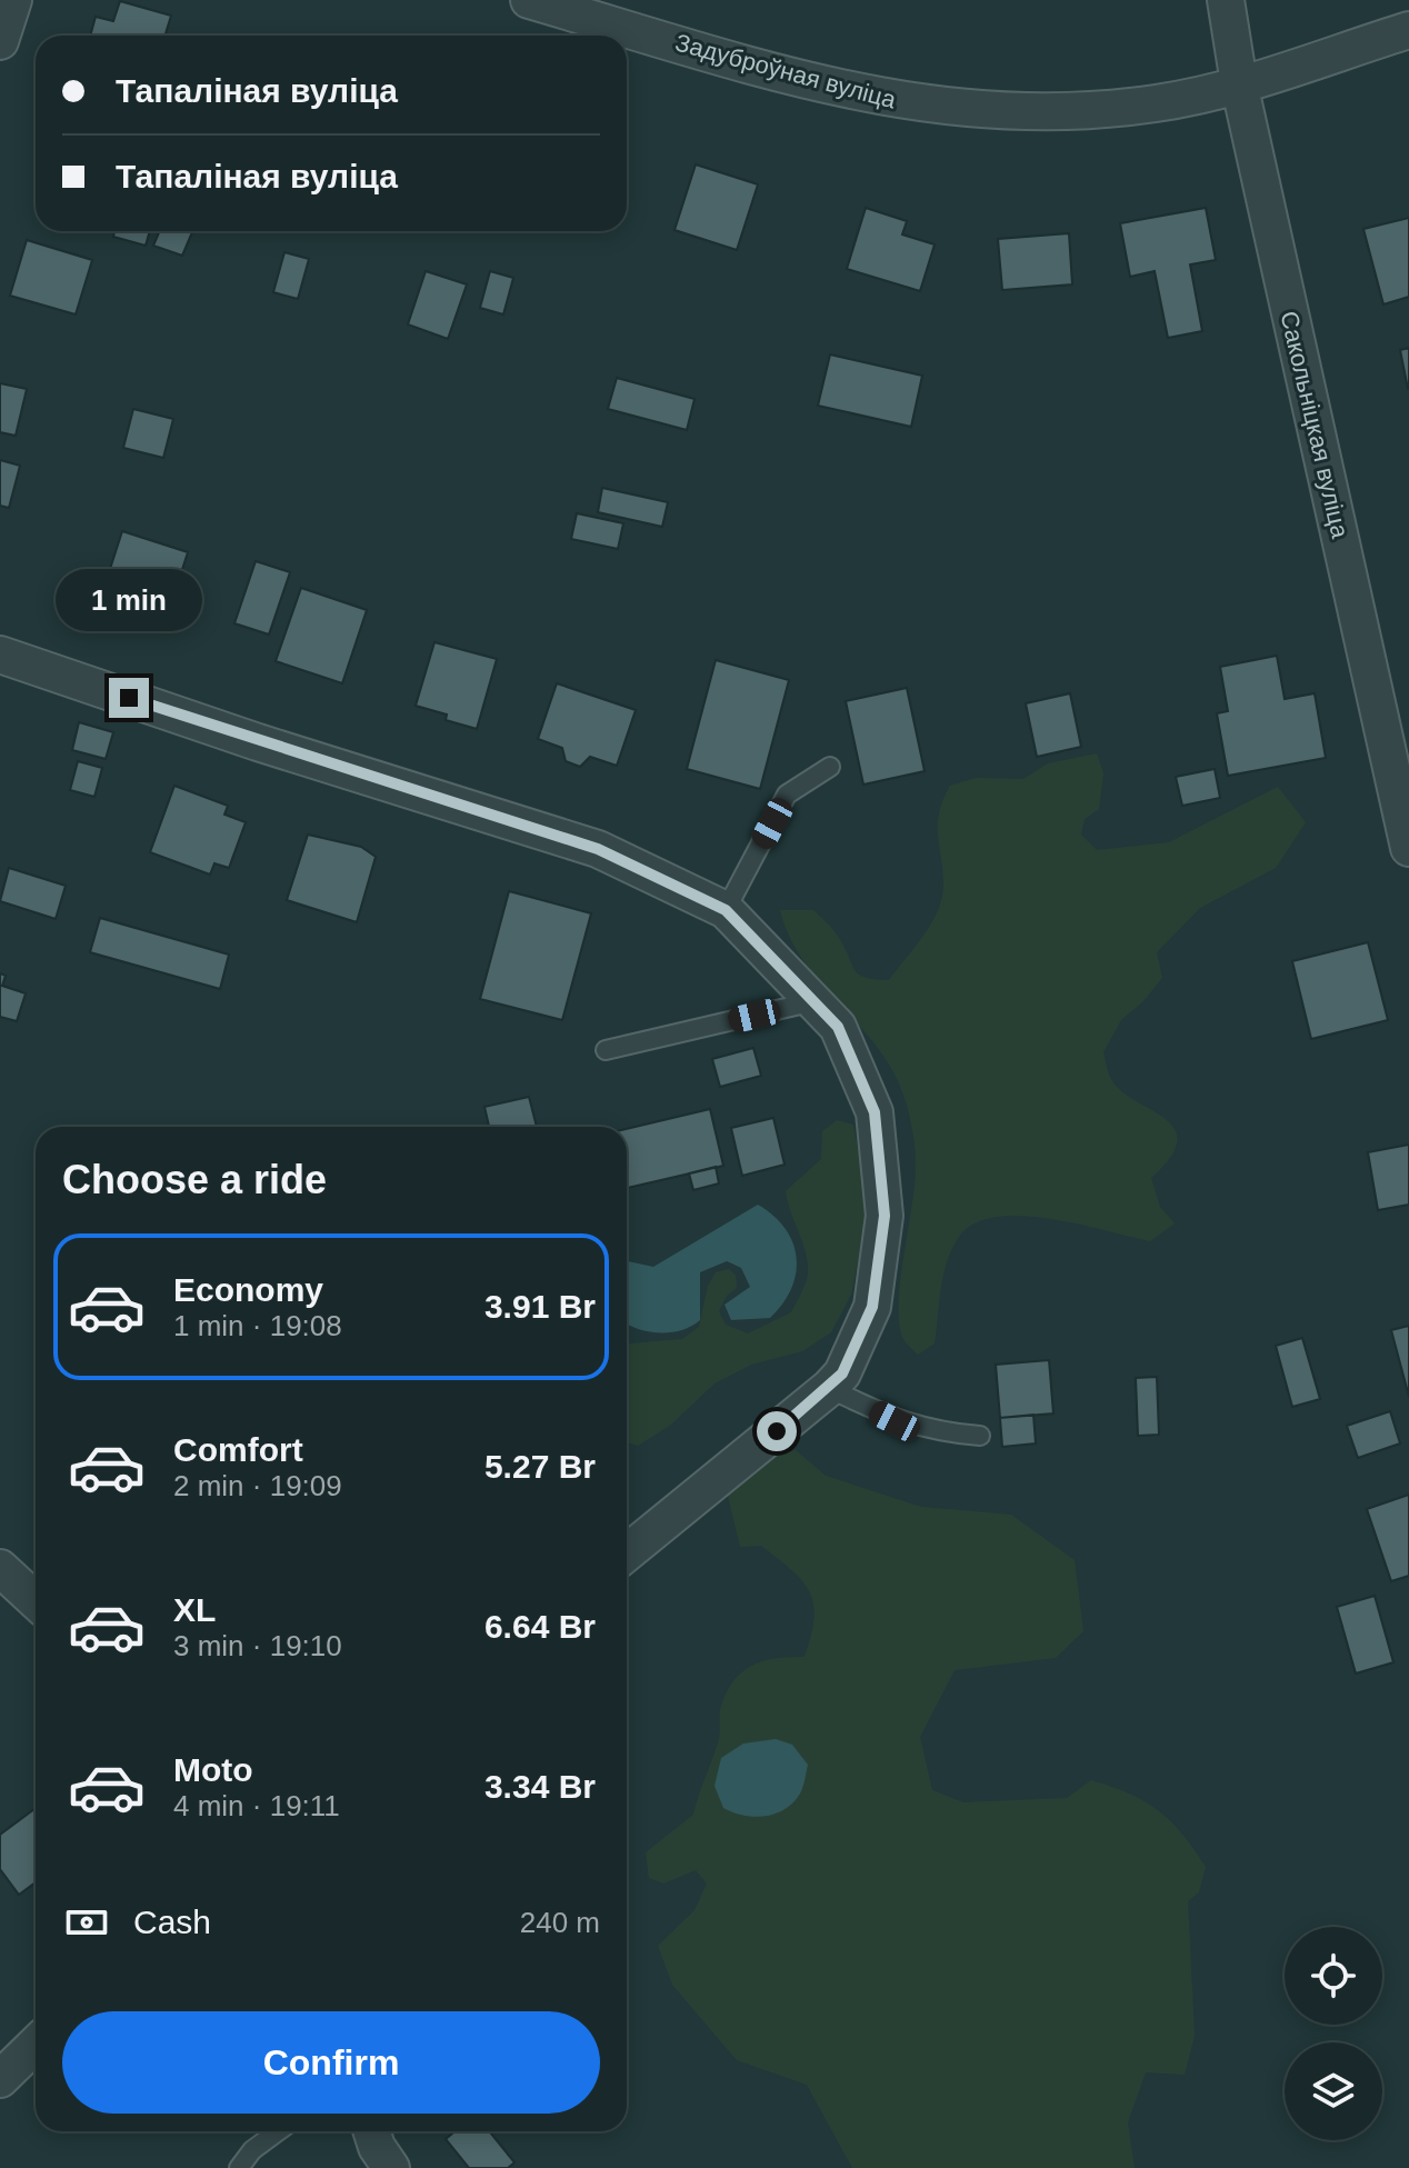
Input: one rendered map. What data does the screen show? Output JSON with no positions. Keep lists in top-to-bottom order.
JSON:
{
  "streets": {
    "street": ["Задуброўная вуліца", "Сакольніцкая вуліца"]
  },
  "crossings": [
    ["Задуброўная вуліца", "Сакольніцкая вуліца"]
  ],
  "page": {
    "banner": ["Тапаліная вуліца", "Тапаліная вуліца"],
    "bubble": "1 min",
    "heading": "Choose a ride",
    "list": [
      {
        "name": "Economy",
        "note": "1 min · 19:08",
        "value": "3.91 Br"
      },
      {
        "name": "Comfort",
        "note": "2 min · 19:09",
        "value": "5.27 Br"
      },
      {
        "name": "XL",
        "note": "3 min · 19:10",
        "value": "6.64 Br"
      },
      {
        "name": "Moto",
        "note": "4 min · 19:11",
        "value": "3.34 Br"
      }
    ],
    "pay": ["Cash", "240 m"],
    "buttons": "Confirm"
  }
}
